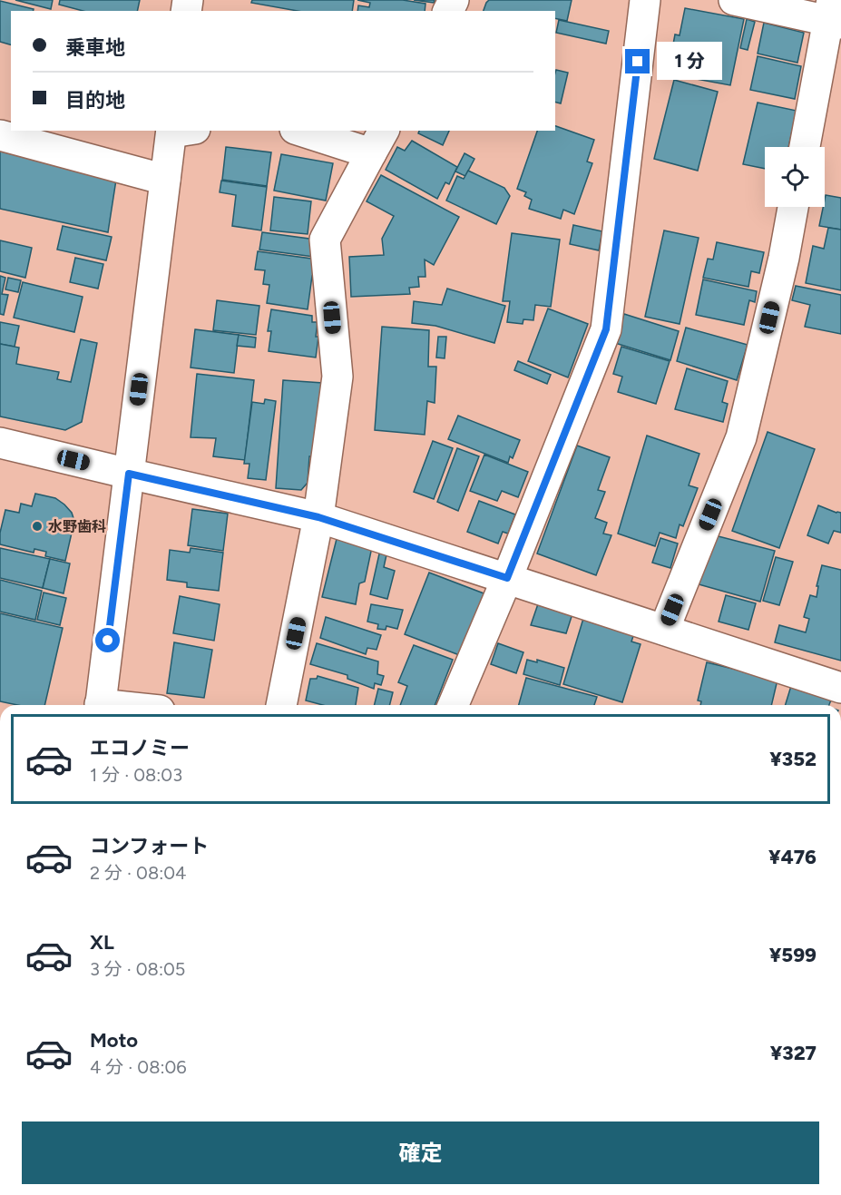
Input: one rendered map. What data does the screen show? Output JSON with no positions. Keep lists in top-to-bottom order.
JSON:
{
  "places": ["水野歯科"],
  "page": {
    "banner": ["乗車地", "目的地"],
    "bubble": "1 分",
    "list": [
      {
        "name": "エコノミー",
        "note": "1 分 · 08:03",
        "value": "¥352"
      },
      {
        "name": "コンフォート",
        "note": "2 分 · 08:04",
        "value": "¥476"
      },
      {
        "name": "XL",
        "note": "3 分 · 08:05",
        "value": "¥599"
      },
      {
        "name": "Moto",
        "note": "4 分 · 08:06",
        "value": "¥327"
      }
    ],
    "buttons": "確定"
  }
}
